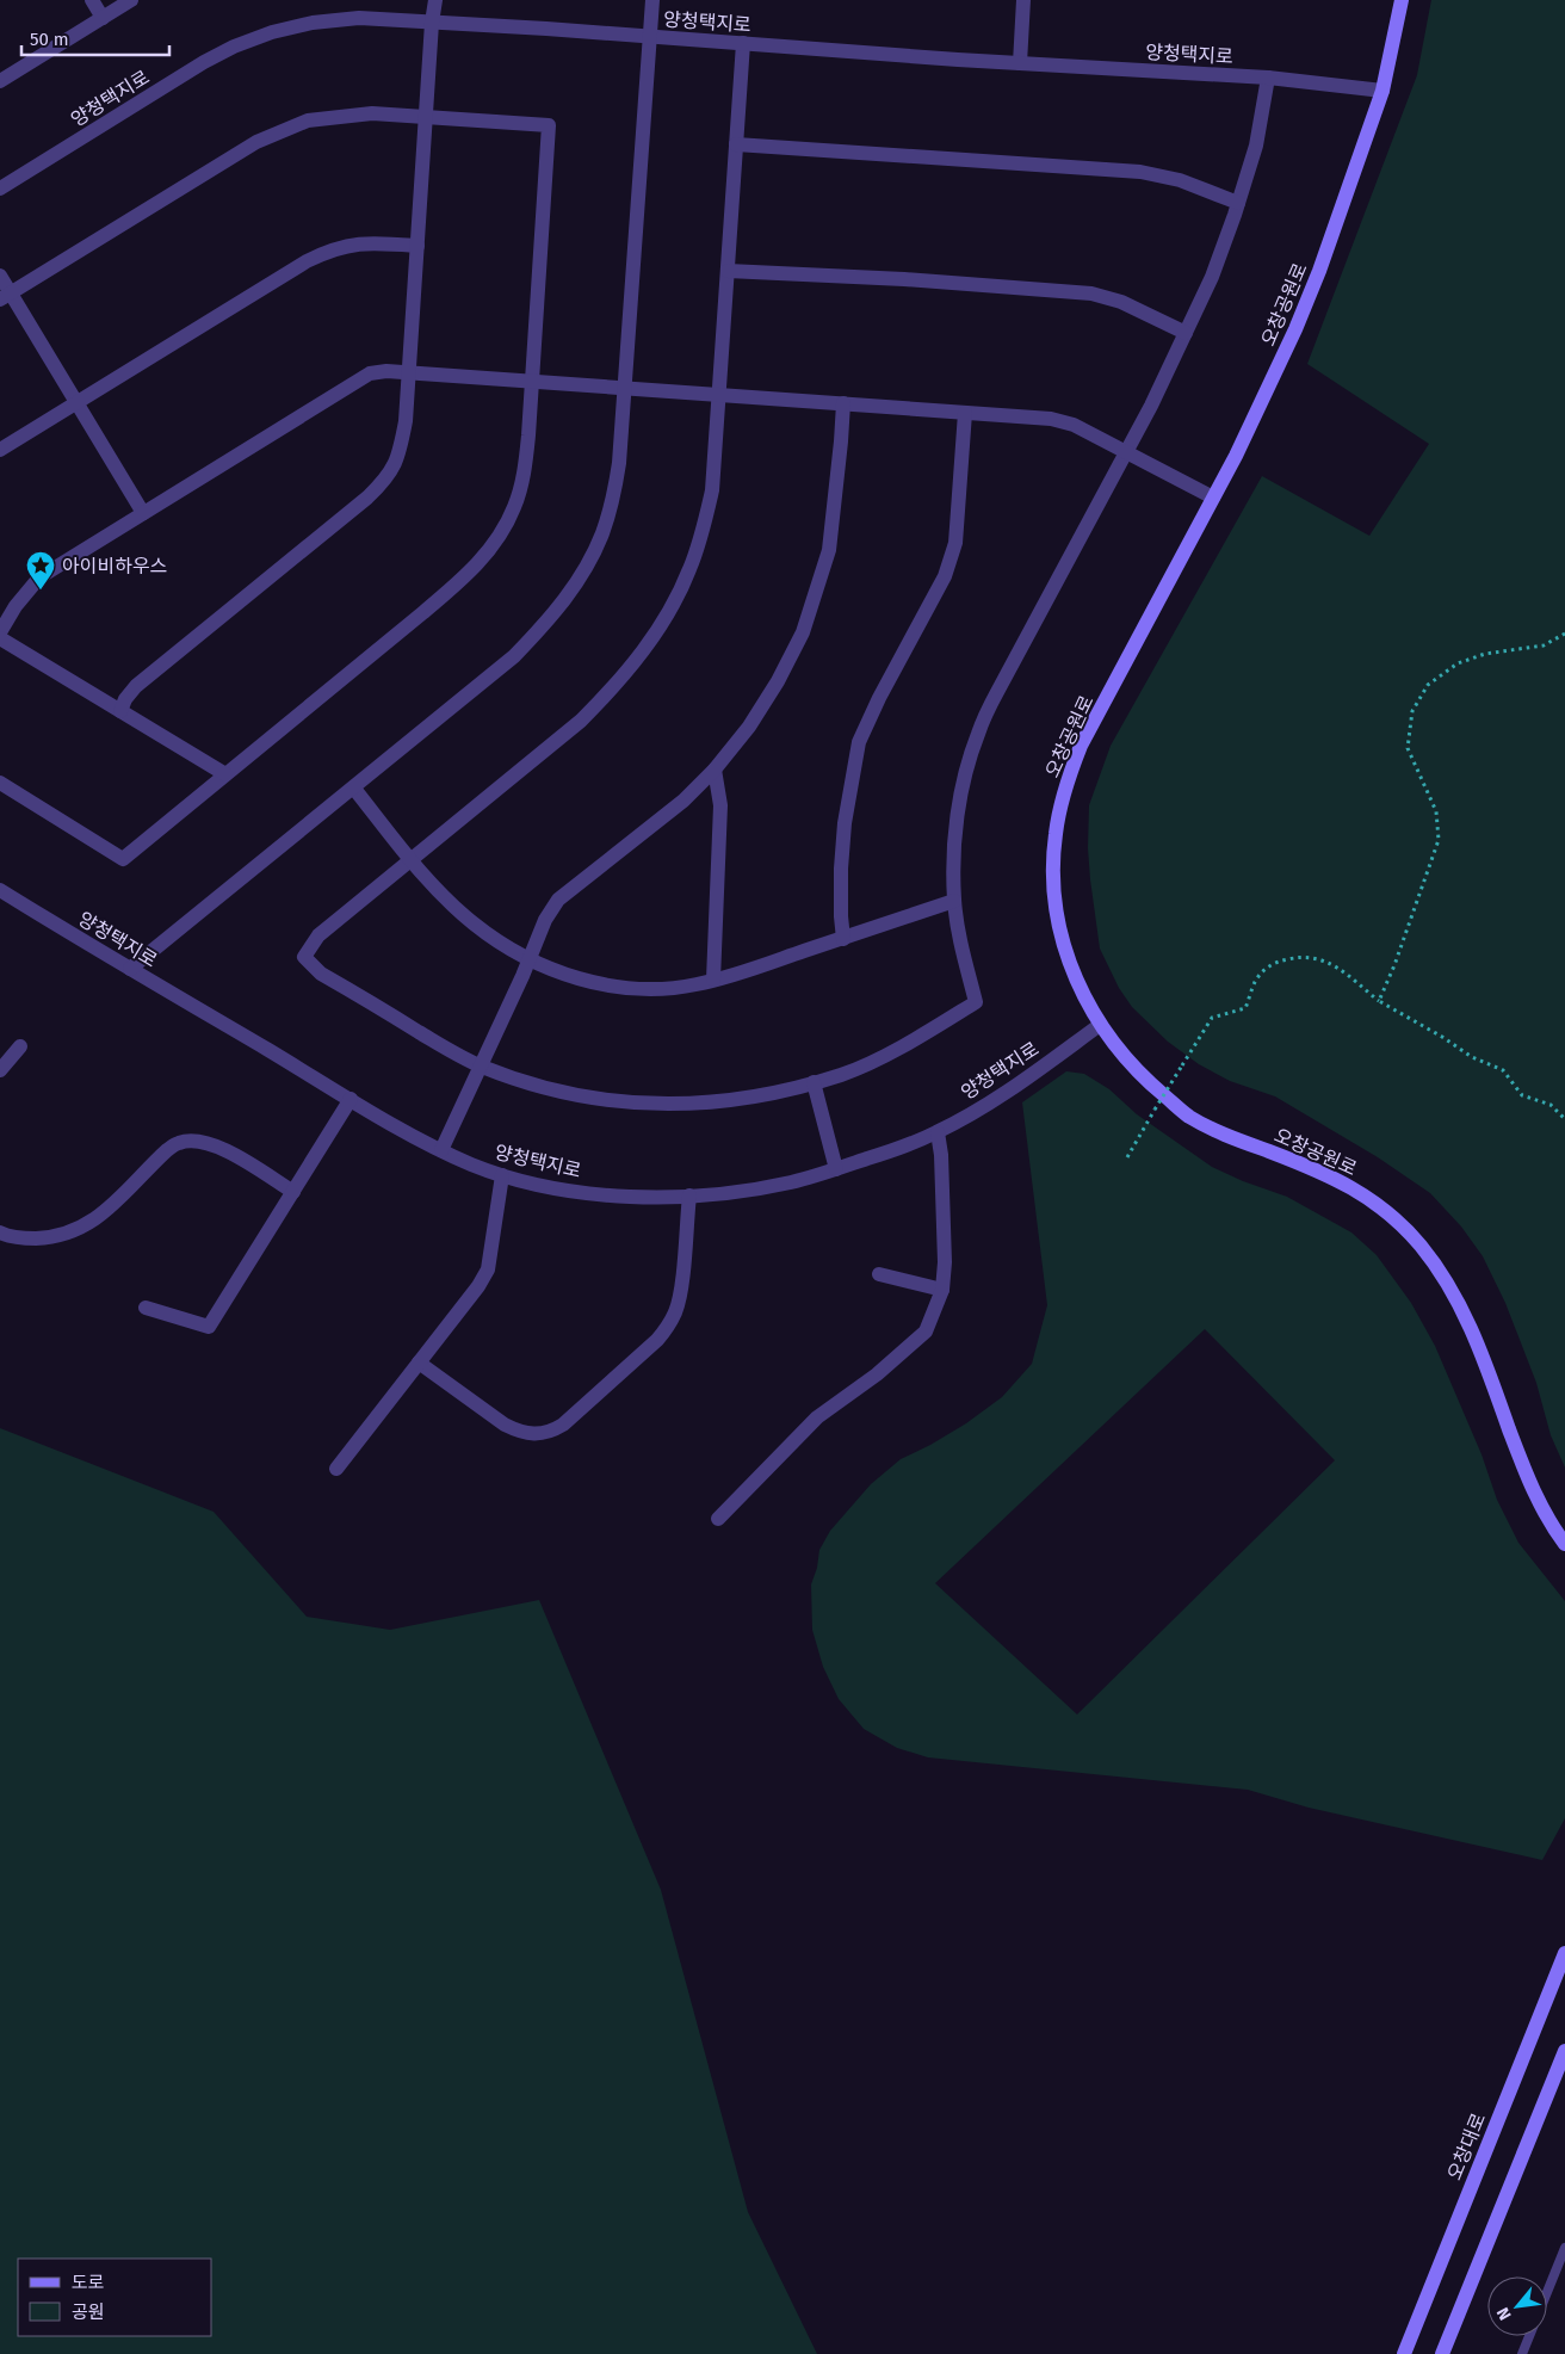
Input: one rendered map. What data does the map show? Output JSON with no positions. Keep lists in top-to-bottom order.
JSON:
{
  "streets": {
    "street": ["양청택지로", "오창공원로", "오창대로"]
  },
  "crossings": [
    ["양청택지로", "오창공원로"]
  ],
  "places": {
    "place": ["아이비하우스"]
  },
  "legend": ["도로", "공원"],
  "scale_bar": "50 m",
  "north": "bottom left"
}
